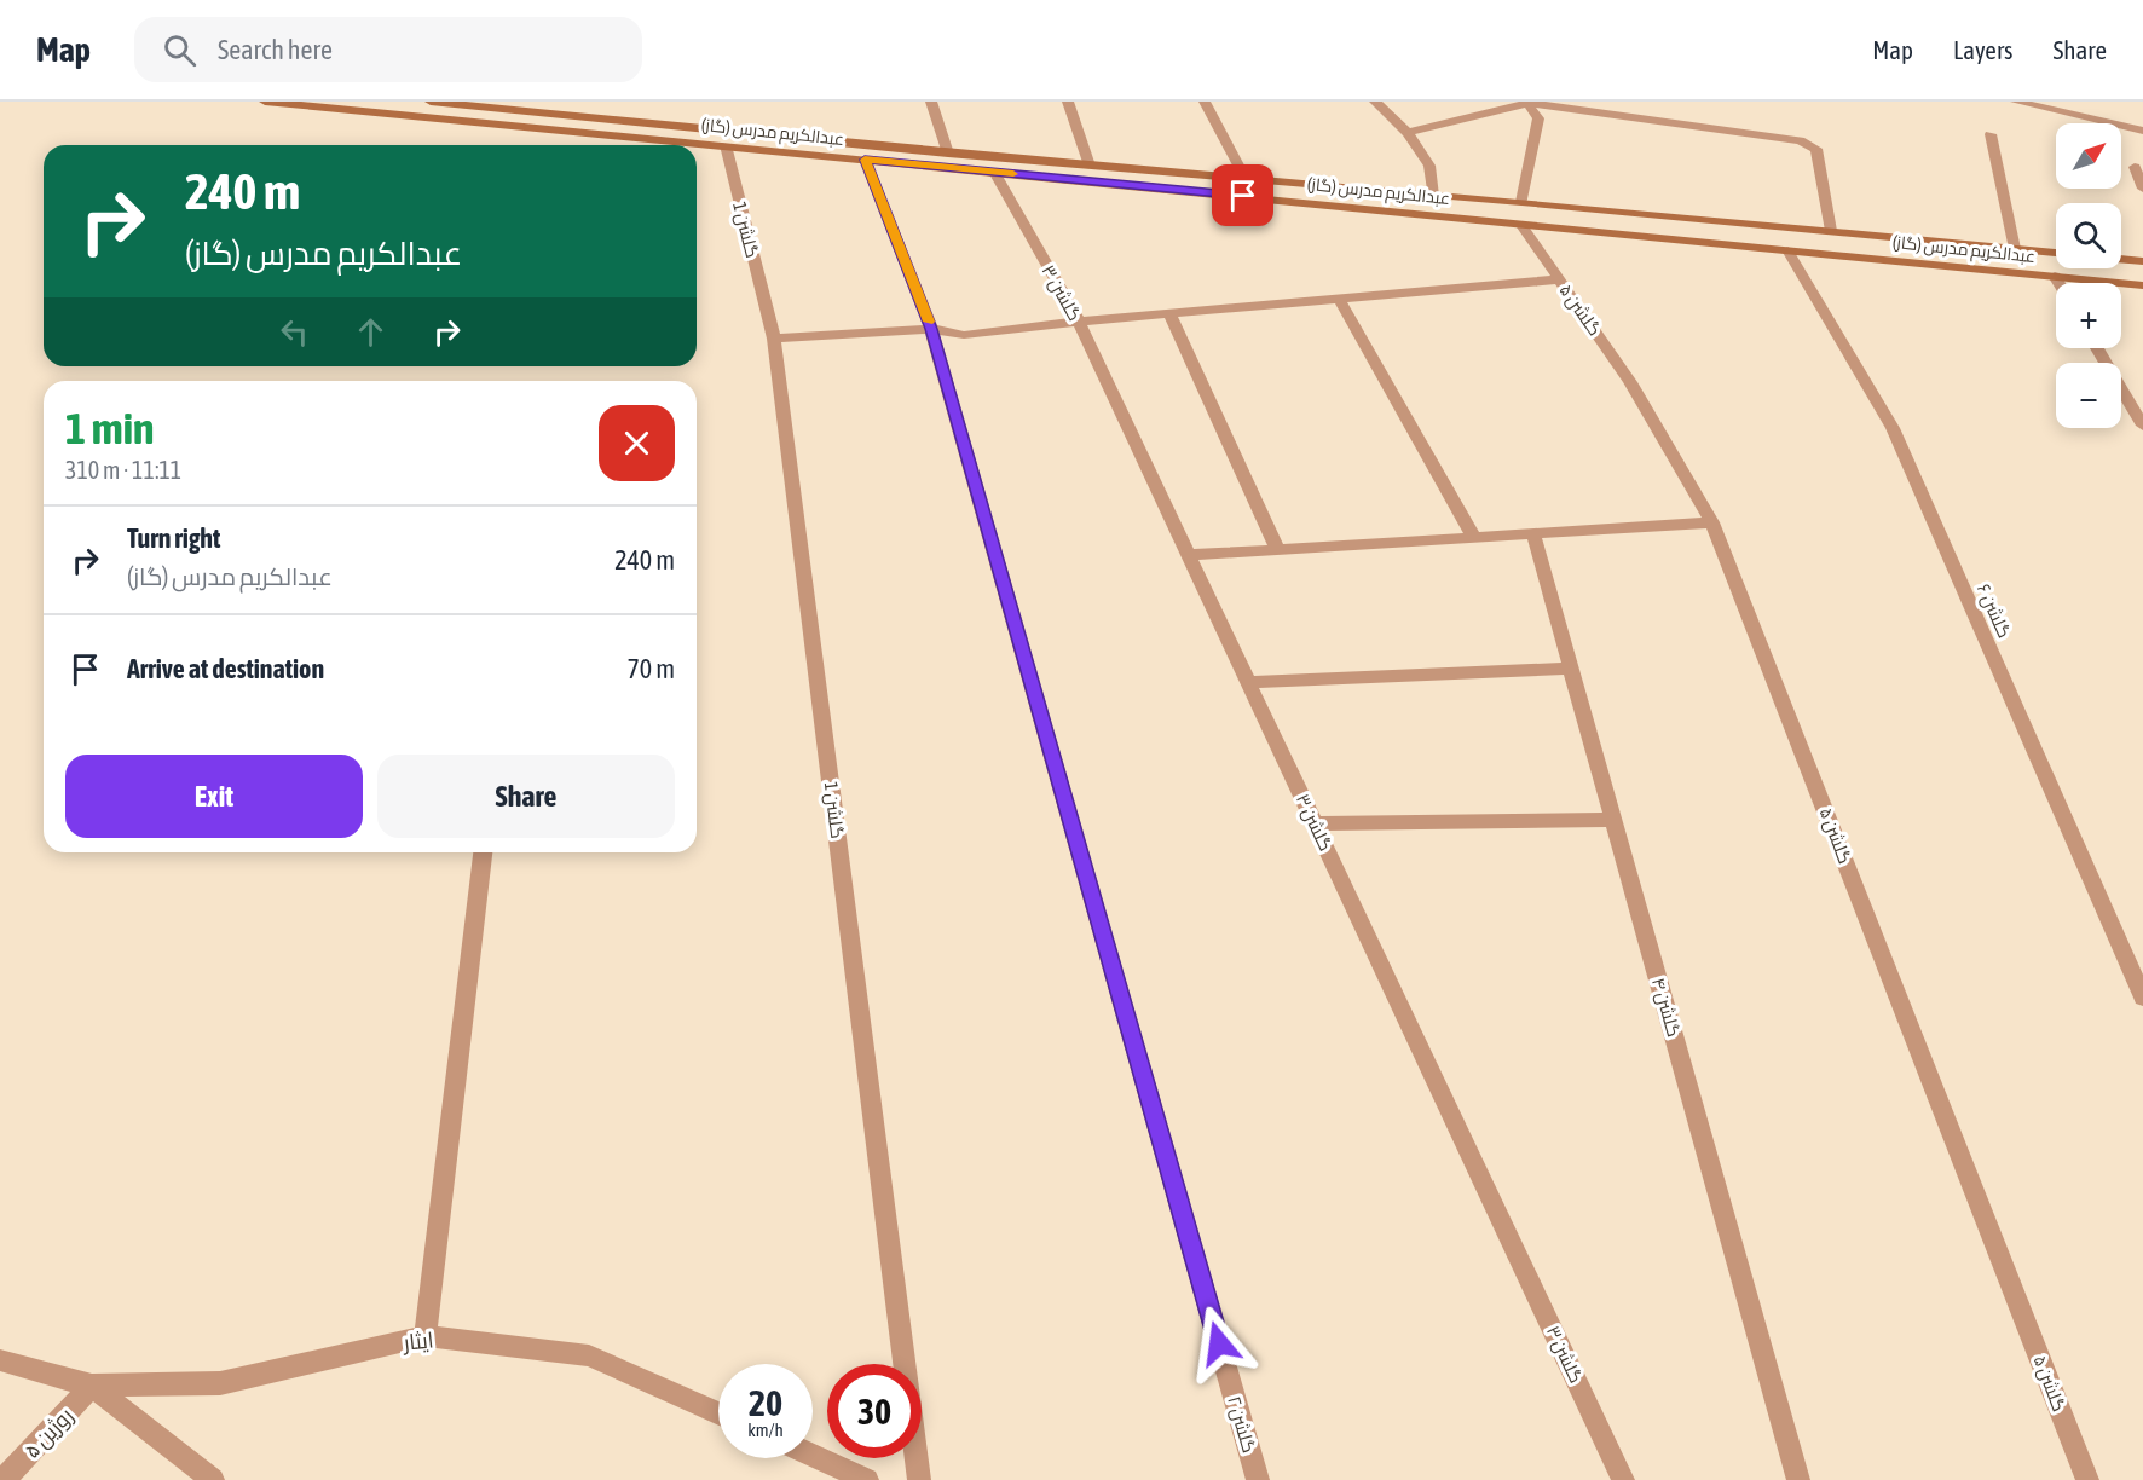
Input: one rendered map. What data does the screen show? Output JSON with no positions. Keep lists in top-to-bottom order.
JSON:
{
  "streets": {
    "street": [
      "عبدالکریم مدرس (گاز)",
      "گلشن 1",
      "گلشن ۳",
      "گلشن ۵",
      "گلشن ۶",
      "گلشن ۴",
      "ایثار",
      "گلشن ۲",
      "روژین ۵"
    ]
  },
  "crossings": [
    ["عبدالکریم مدرس (گاز)", "گلشن 1"],
    ["عبدالکریم مدرس (گاز)", "گلشن ۳"],
    ["عبدالکریم مدرس (گاز)", "گلشن ۵"],
    ["عبدالکریم مدرس (گاز)", "گلشن ۶"],
    ["عبدالکریم مدرس (گاز)", "گلشن ۲"],
    ["ایثار", "روژین ۵"]
  ],
  "north": "top right",
  "page": {
    "header": "Map",
    "search": "Search here",
    "nav": ["Map", "Layers", "Share"],
    "map_buttons": ["+", "−"],
    "turn": ["240 m", "عبدالکریم مدرس (گاز)"],
    "heading": ["1 min", "310 m · 11:11"],
    "list": [
      {
        "name": "Turn right",
        "note": "عبدالکریم مدرس (گاز)",
        "value": "240 m"
      },
      {
        "name": "Arrive at destination",
        "value": "70 m"
      }
    ],
    "buttons": ["Exit", "Share"],
    "speed": "20 km/h",
    "limit": "30"
  }
}
